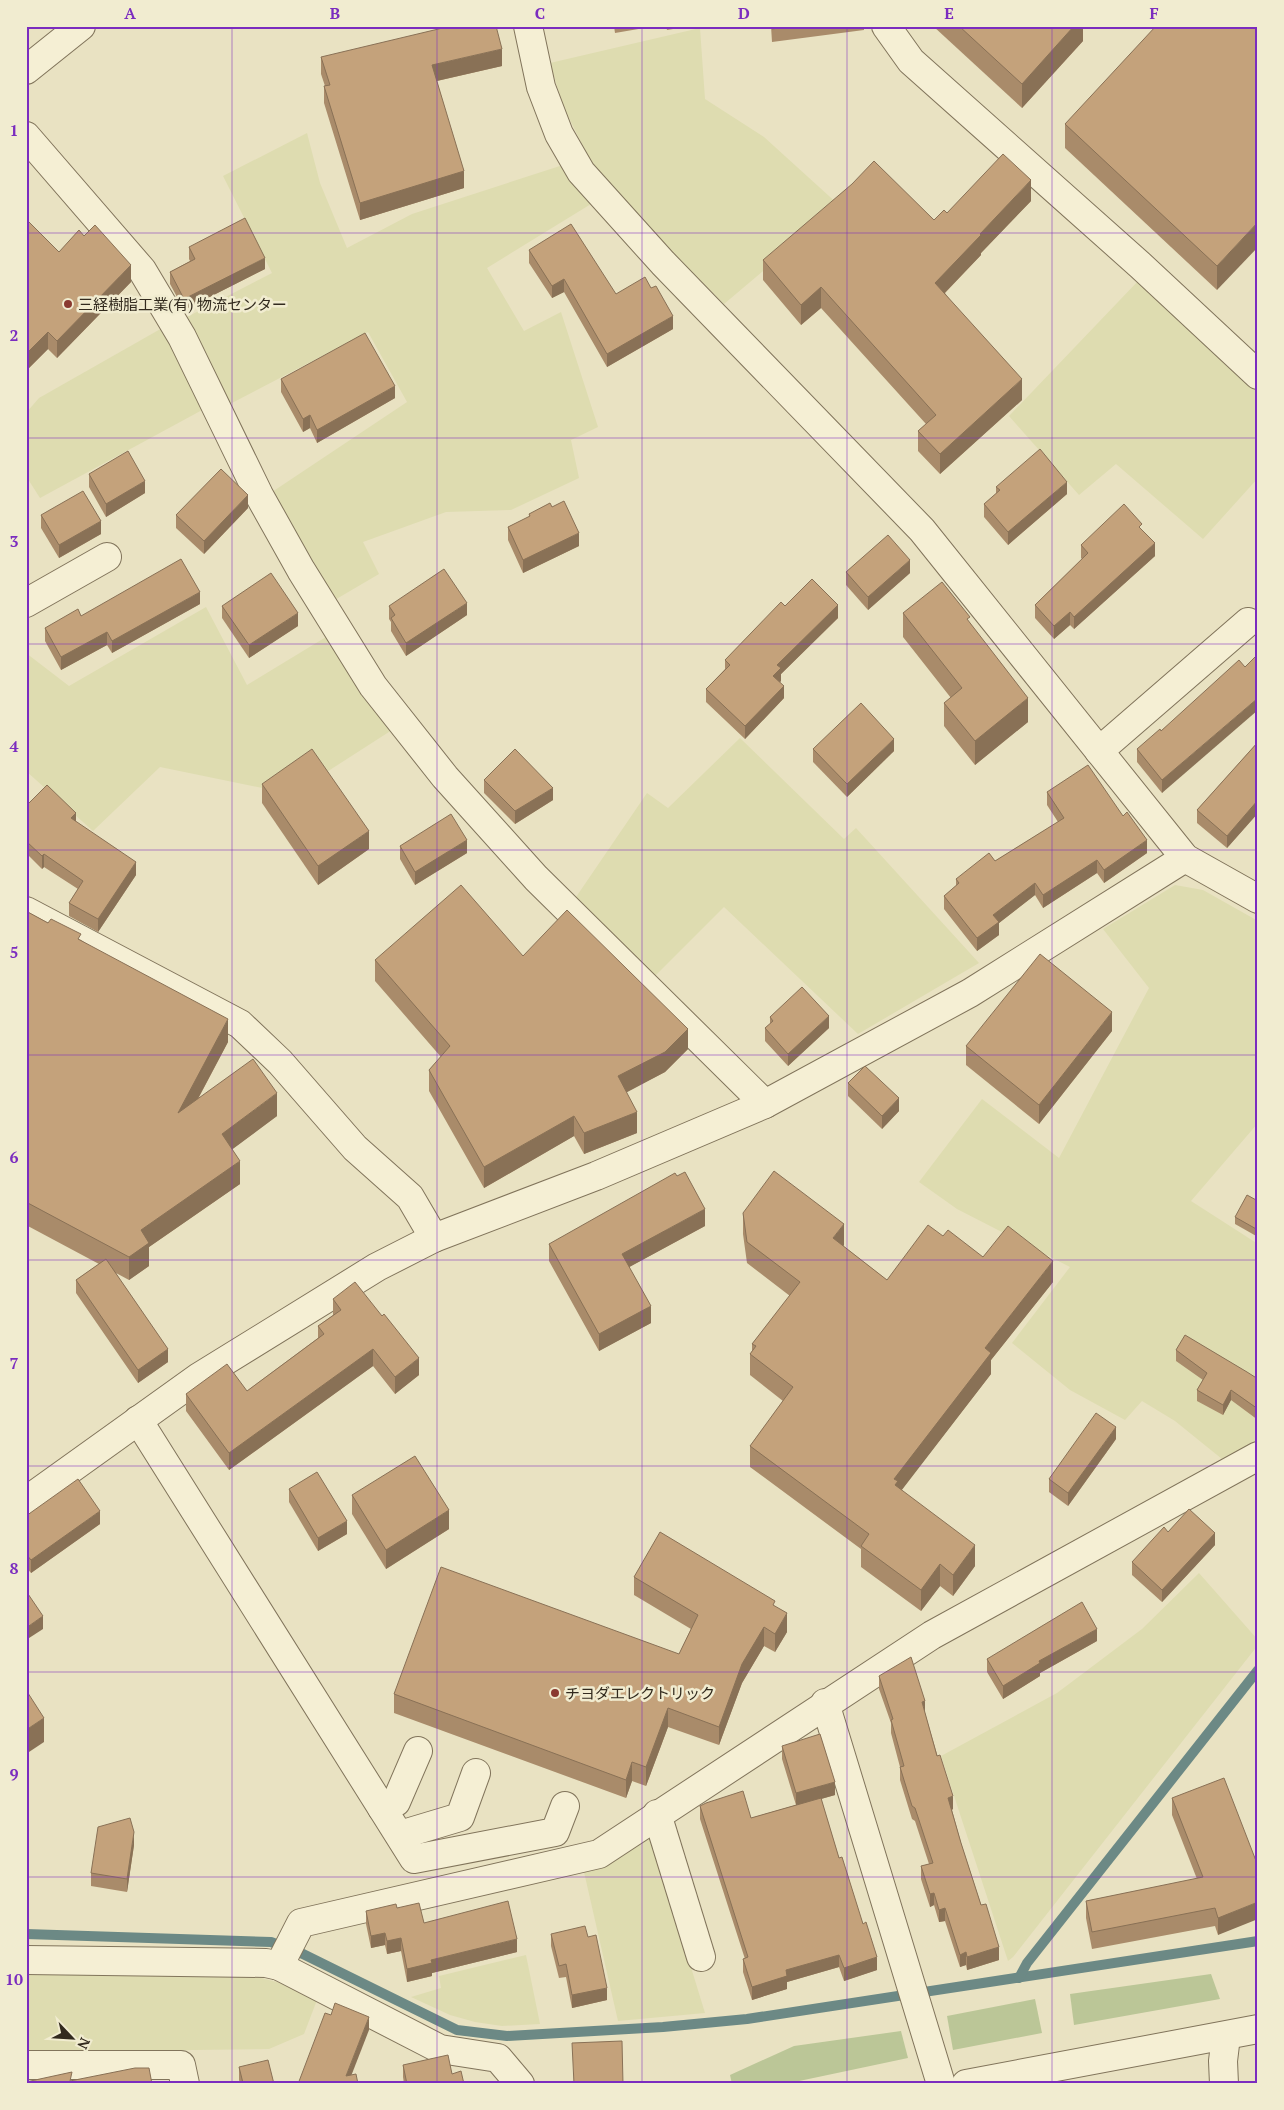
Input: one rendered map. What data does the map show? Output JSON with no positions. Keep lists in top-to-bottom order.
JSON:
{
  "places": ["三経樹脂工業(有) 物流センター", "チヨダエレクトリック"],
  "north": "bottom right",
  "grid": {
    "columns": [
      "A",
      "B",
      "C",
      "D",
      "E",
      "F"
    ],
    "rows": [
      "1",
      "2",
      "3",
      "4",
      "5",
      "6",
      "7",
      "8",
      "9",
      "10"
    ]
  }
}
